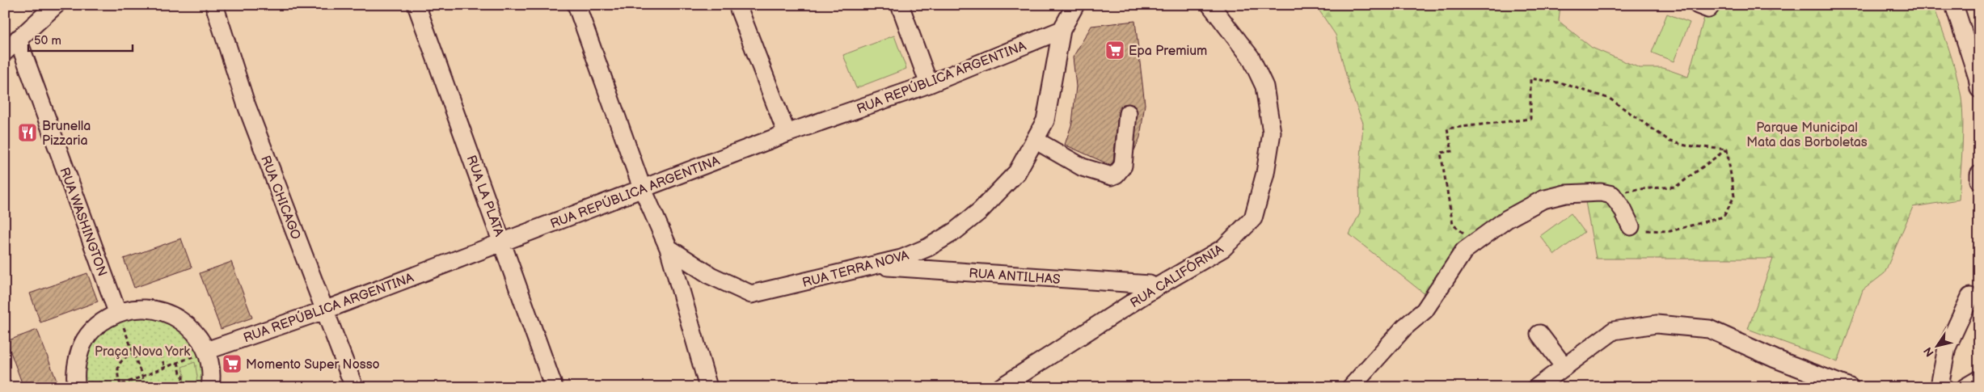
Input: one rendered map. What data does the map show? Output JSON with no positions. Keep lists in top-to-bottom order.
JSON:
{
  "streets": {
    "street": [
      "RUA REPÚBLICA ARGENTINA",
      "RUA LA PLATA",
      "RUA CHICAGO",
      "RUA WASHINGTON",
      "RUA TERRA NOVA",
      "RUA ANTILHAS",
      "RUA CALIFÓRNIA"
    ]
  },
  "crossings": [
    ["RUA REPÚBLICA ARGENTINA", "RUA LA PLATA"],
    ["RUA REPÚBLICA ARGENTINA", "RUA CHICAGO"],
    ["RUA REPÚBLICA ARGENTINA", "RUA TERRA NOVA"],
    ["RUA TERRA NOVA", "RUA ANTILHAS"],
    ["RUA ANTILHAS", "RUA CALIFÓRNIA"]
  ],
  "parks": ["Parque Municipal Mata das Borboletas", "Praça Nova York"],
  "places": {
    "supermarket": ["Epa Premium", "Momento Super Nosso"],
    "restaurant": ["Brunella Pizzaria"]
  },
  "scale_bar": "50 m",
  "north": "bottom left"
}
